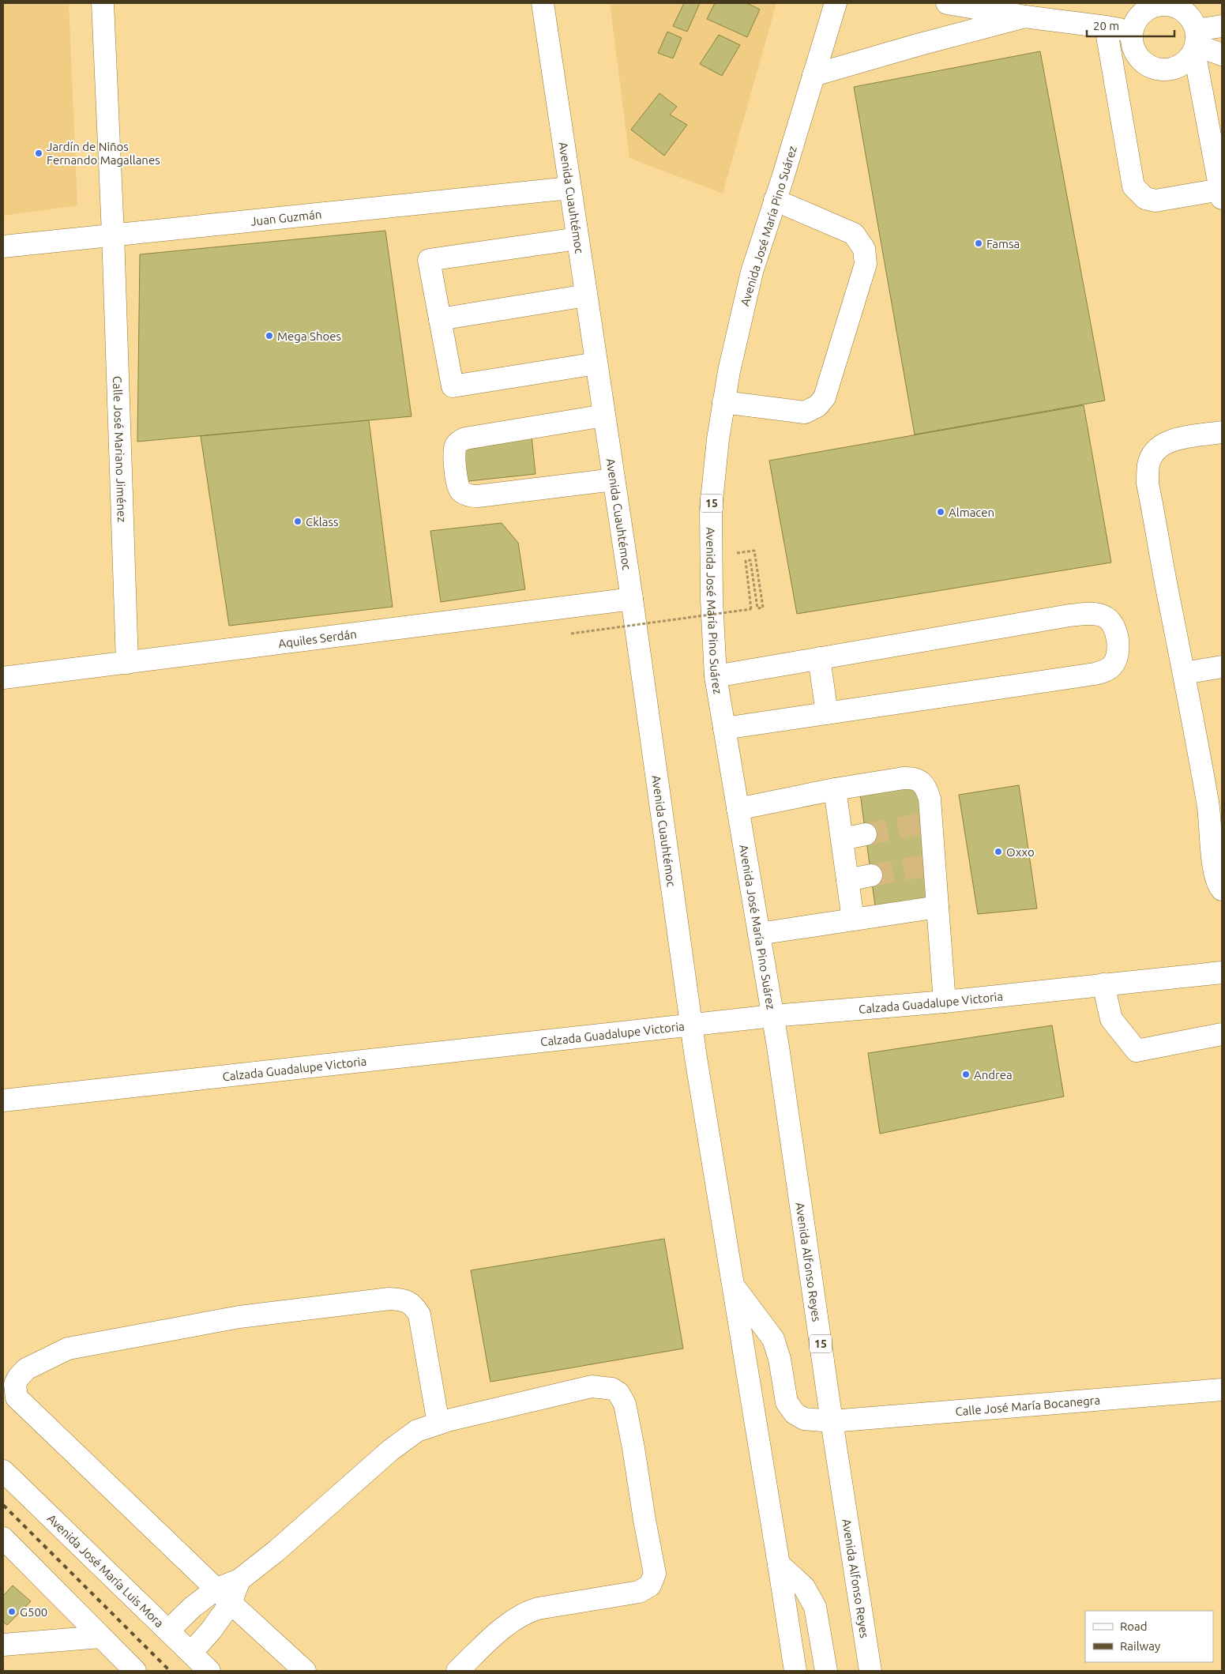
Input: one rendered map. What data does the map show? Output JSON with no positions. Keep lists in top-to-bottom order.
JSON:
{
  "streets": {
    "main road": [
      "Avenida Cuauhtémoc",
      "Juan Guzmán",
      "Avenida José María Pino Suárez",
      "Calle José Mariano Jiménez",
      "15",
      "Aquiles Serdán",
      "Calzada Guadalupe Victoria",
      "Avenida Alfonso Reyes",
      "Calle José María Bocanegra",
      "Avenida José María Luis Mora"
    ]
  },
  "crossings": [
    ["Avenida Cuauhtémoc", "Juan Guzmán"],
    ["Avenida Cuauhtémoc", "Aquiles Serdán"],
    ["Avenida Cuauhtémoc", "Calzada Guadalupe Victoria"],
    ["Juan Guzmán", "Calle José Mariano Jiménez"],
    ["Avenida José María Pino Suárez", "Calzada Guadalupe Victoria"],
    ["Avenida José María Pino Suárez", "Avenida Alfonso Reyes"],
    ["Calle José Mariano Jiménez", "Aquiles Serdán"],
    ["Calzada Guadalupe Victoria", "Avenida Alfonso Reyes"],
    ["Avenida Alfonso Reyes", "Calle José María Bocanegra"]
  ],
  "places": [
    "Jardín de Niños Fernando Magallanes",
    "Famsa",
    "Mega Shoes",
    "Almacen",
    "Cklass",
    "Oxxo",
    "Andrea",
    "G500"
  ],
  "legend": ["Road", "Railway"],
  "scale_bar": "20 m"
}
